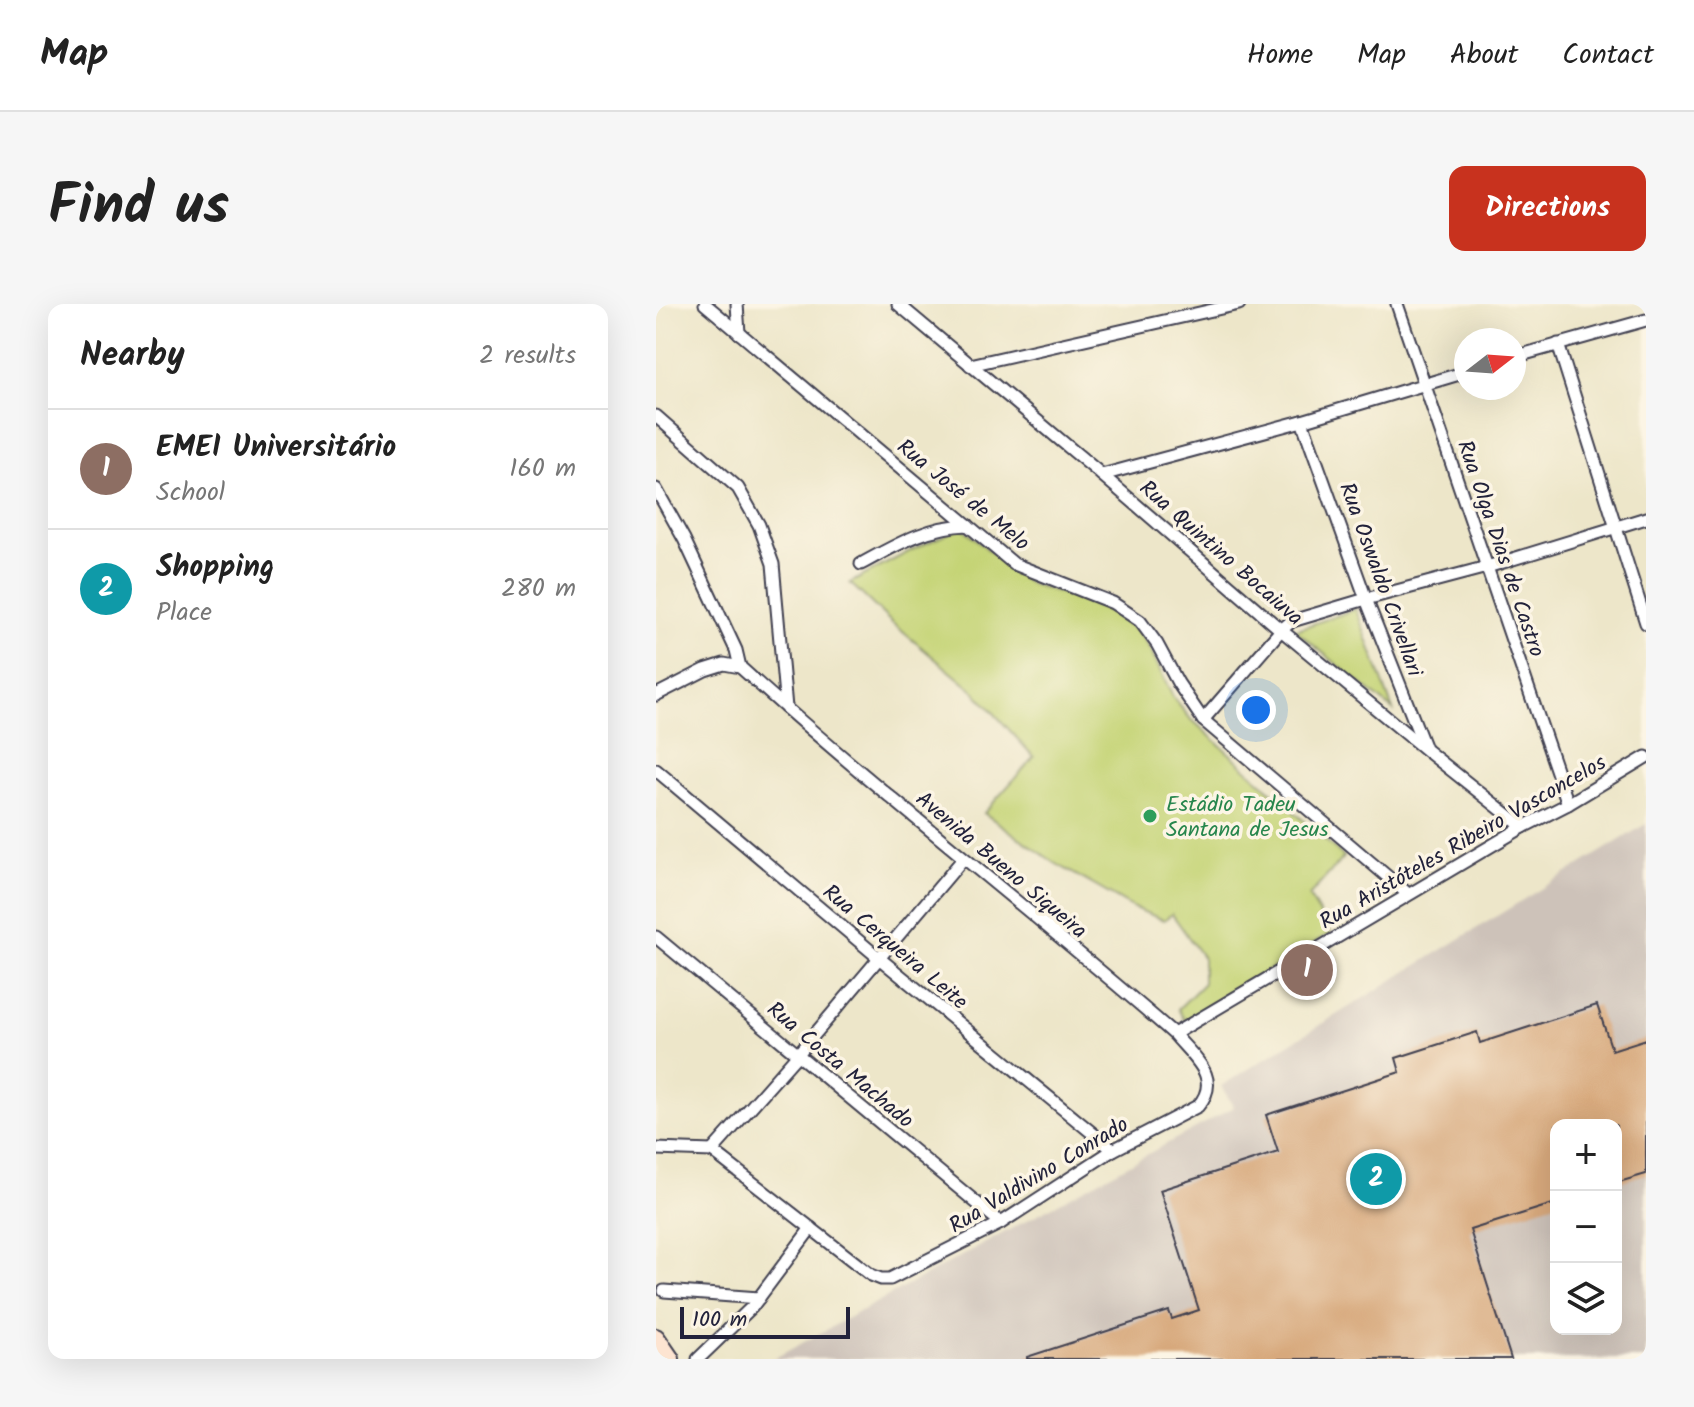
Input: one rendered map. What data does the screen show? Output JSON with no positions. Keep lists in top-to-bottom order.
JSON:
{
  "streets": {
    "street": [
      "Rua José de Melo",
      "Rua Olga Dias de Castro",
      "Rua Quintino Bocaiuva",
      "Rua Oswaldo Crivellari",
      "Rua Aristóteles Ribeiro Vasconcelos",
      "Avenida Bueno Siqueira",
      "Rua Cerqueira Leite",
      "Rua Costa Machado",
      "Rua Valdivino Conrado"
    ]
  },
  "crossings": [
    ["Rua José de Melo", "Rua Aristóteles Ribeiro Vasconcelos"],
    ["Rua Olga Dias de Castro", "Rua Aristóteles Ribeiro Vasconcelos"],
    ["Rua Quintino Bocaiuva", "Rua Oswaldo Crivellari"],
    ["Rua Quintino Bocaiuva", "Rua Aristóteles Ribeiro Vasconcelos"],
    ["Rua Aristóteles Ribeiro Vasconcelos", "Avenida Bueno Siqueira"],
    ["Avenida Bueno Siqueira", "Rua Valdivino Conrado"],
    ["Rua Cerqueira Leite", "Rua Valdivino Conrado"],
    ["Rua Costa Machado", "Rua Valdivino Conrado"]
  ],
  "places": ["Estádio Tadeu Santana de Jesus"],
  "scale_bar": "100 m",
  "north": "right",
  "page": {
    "header": "Map",
    "nav": [
      "Home",
      "Map",
      "About",
      "Contact"
    ],
    "title": "Find us",
    "buttons": "Directions",
    "heading": ["Nearby", "2 results"],
    "list": [
      {
        "mark": "1",
        "name": "EMEI Universitário",
        "note": "School",
        "value": "160 m"
      },
      {
        "mark": "2",
        "name": "Shopping",
        "note": "Place",
        "value": "280 m"
      }
    ],
    "pins": ["1", "2"],
    "map_buttons": ["+", "−"],
    "scale": "100 m"
  }
}
